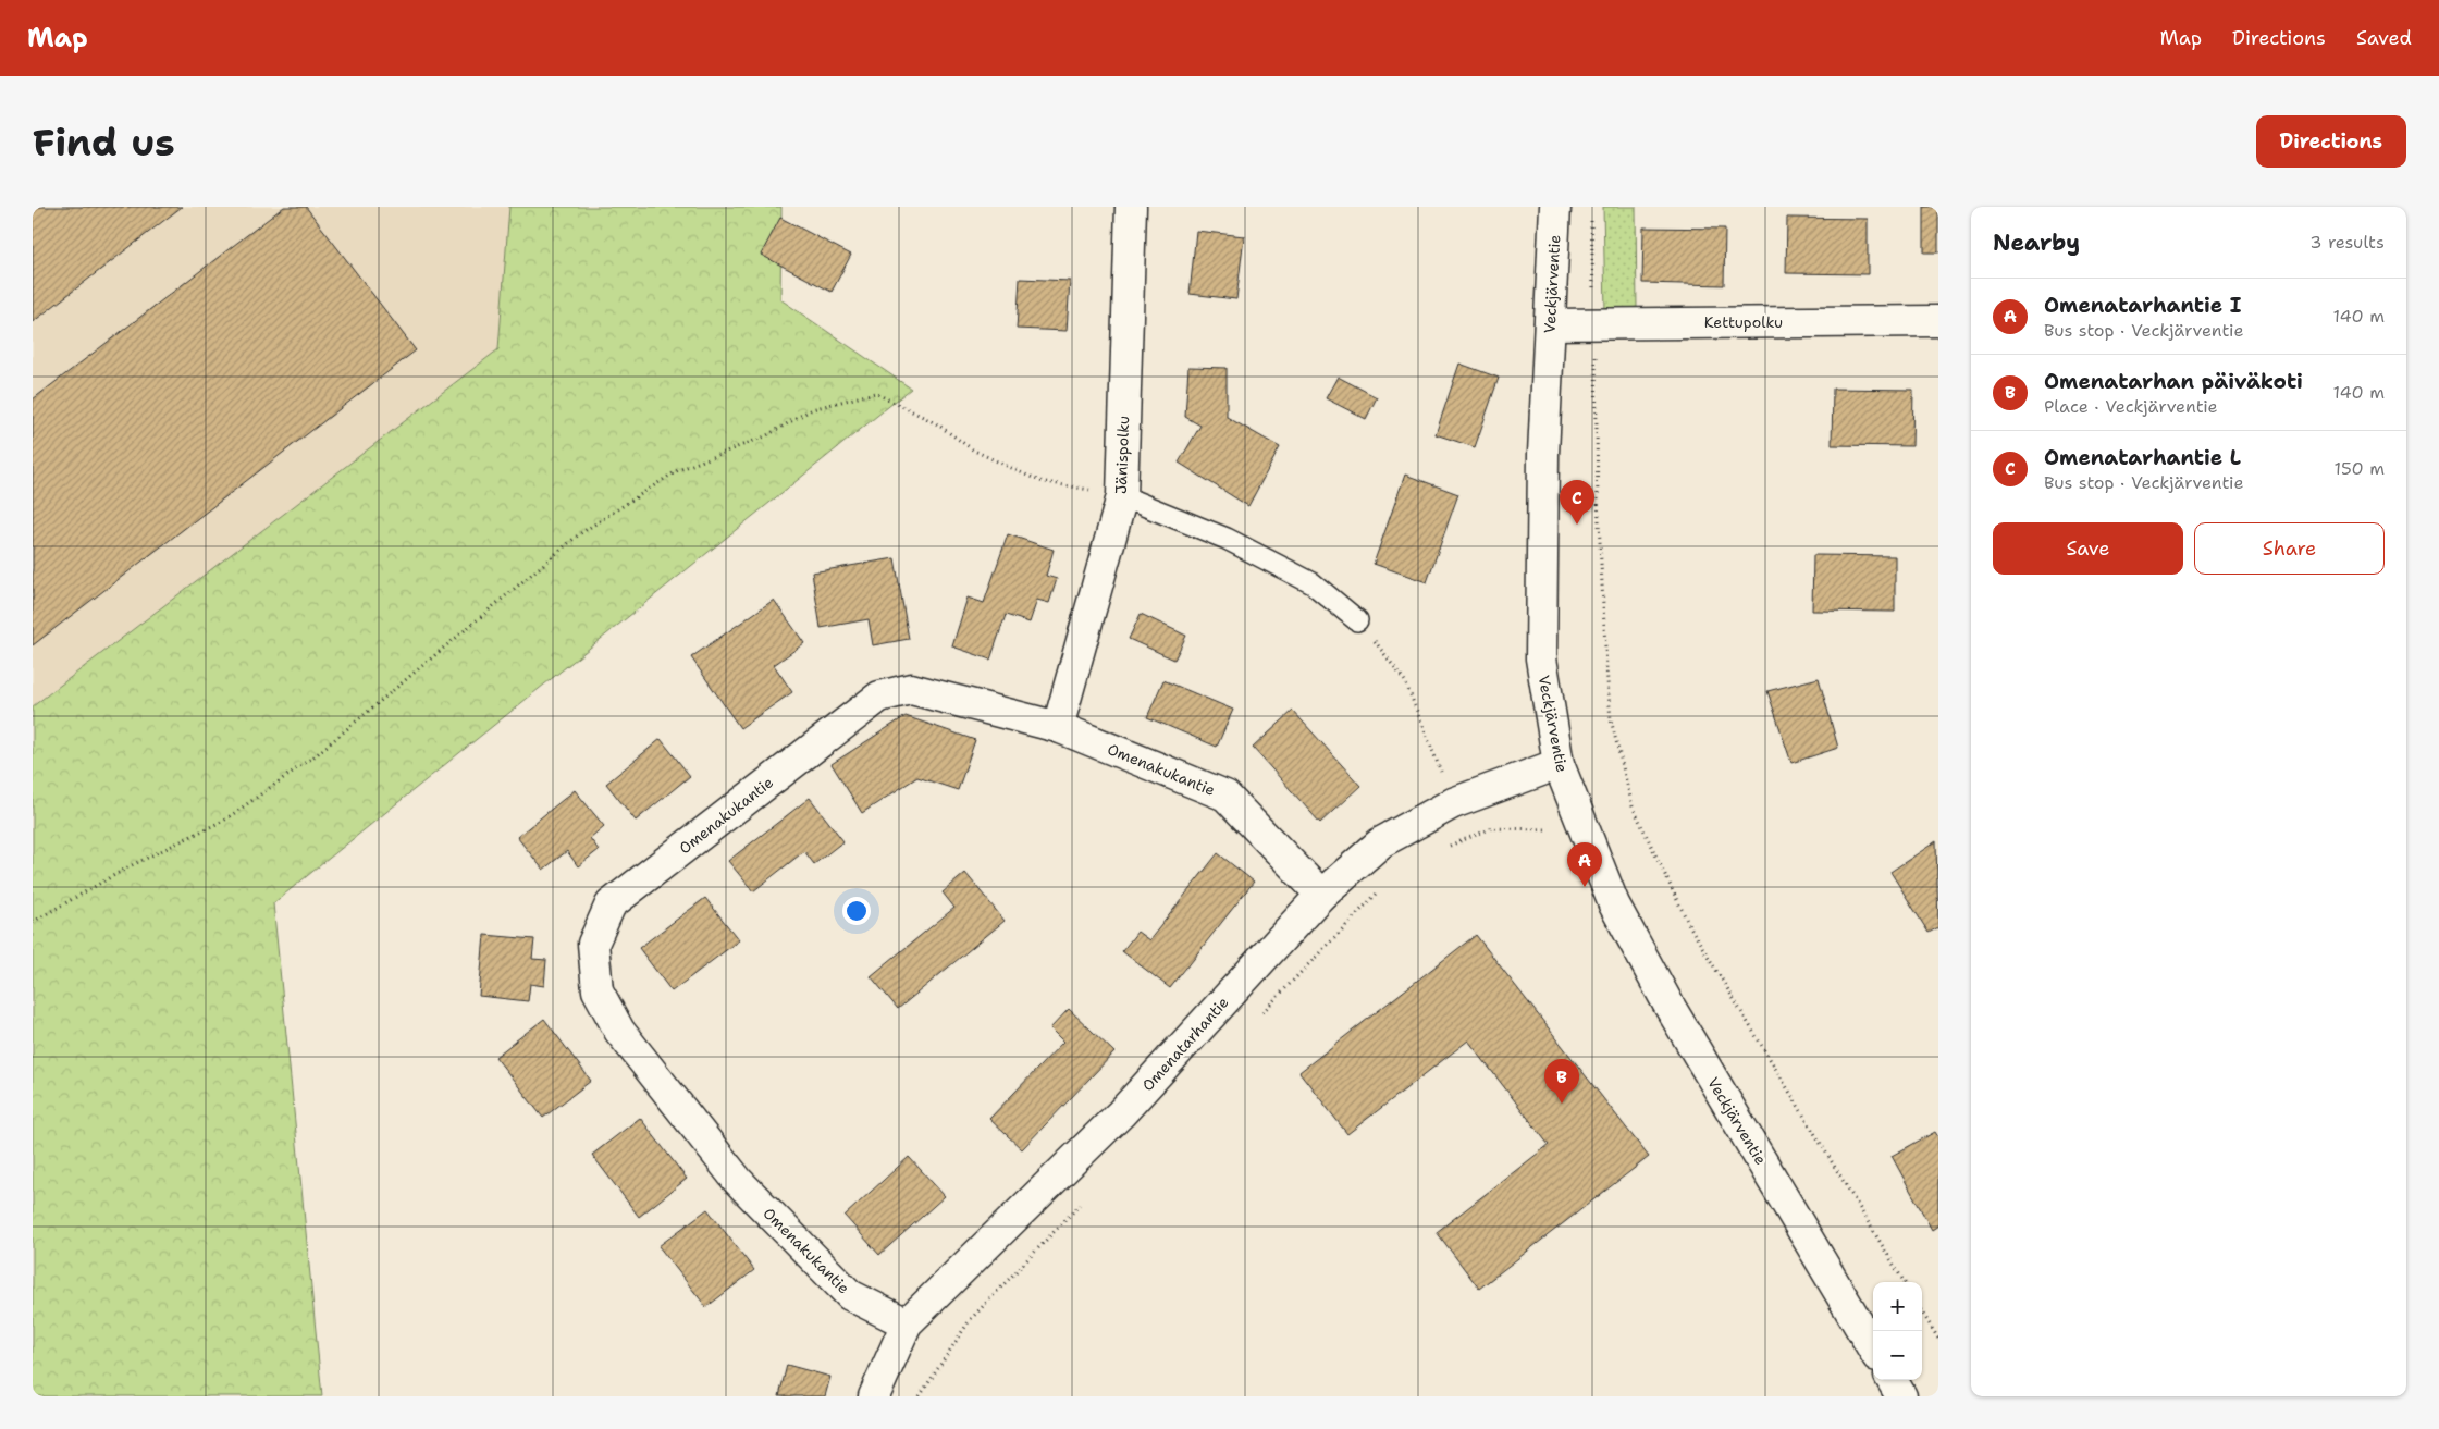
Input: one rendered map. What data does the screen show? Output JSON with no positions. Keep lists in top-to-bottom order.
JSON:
{
  "streets": {
    "street": [
      "Veckjärventie",
      "Kettupolku",
      "Jänispolku",
      "Omenakukantie",
      "Omenatarhantie"
    ]
  },
  "crossings": [
    ["Veckjärventie", "Kettupolku"],
    ["Veckjärventie", "Omenatarhantie"],
    ["Jänispolku", "Omenakukantie"],
    ["Omenakukantie", "Omenatarhantie"]
  ],
  "page": {
    "header": "Map",
    "nav": ["Map", "Directions", "Saved"],
    "buttons": [
      "Directions",
      ["Save", "Share"]
    ],
    "title": "Find us",
    "heading": ["Nearby", "3 results"],
    "list": [
      {
        "mark": "A",
        "name": "Omenatarhantie I",
        "note": "Bus stop · Veckjärventie",
        "value": "140 m"
      },
      {
        "mark": "B",
        "name": "Omenatarhan päiväkoti",
        "note": "Place · Veckjärventie",
        "value": "140 m"
      },
      {
        "mark": "C",
        "name": "Omenatarhantie L",
        "note": "Bus stop · Veckjärventie",
        "value": "150 m"
      }
    ],
    "pins": ["C", "A", "B"],
    "map_buttons": ["+", "−"]
  }
}
